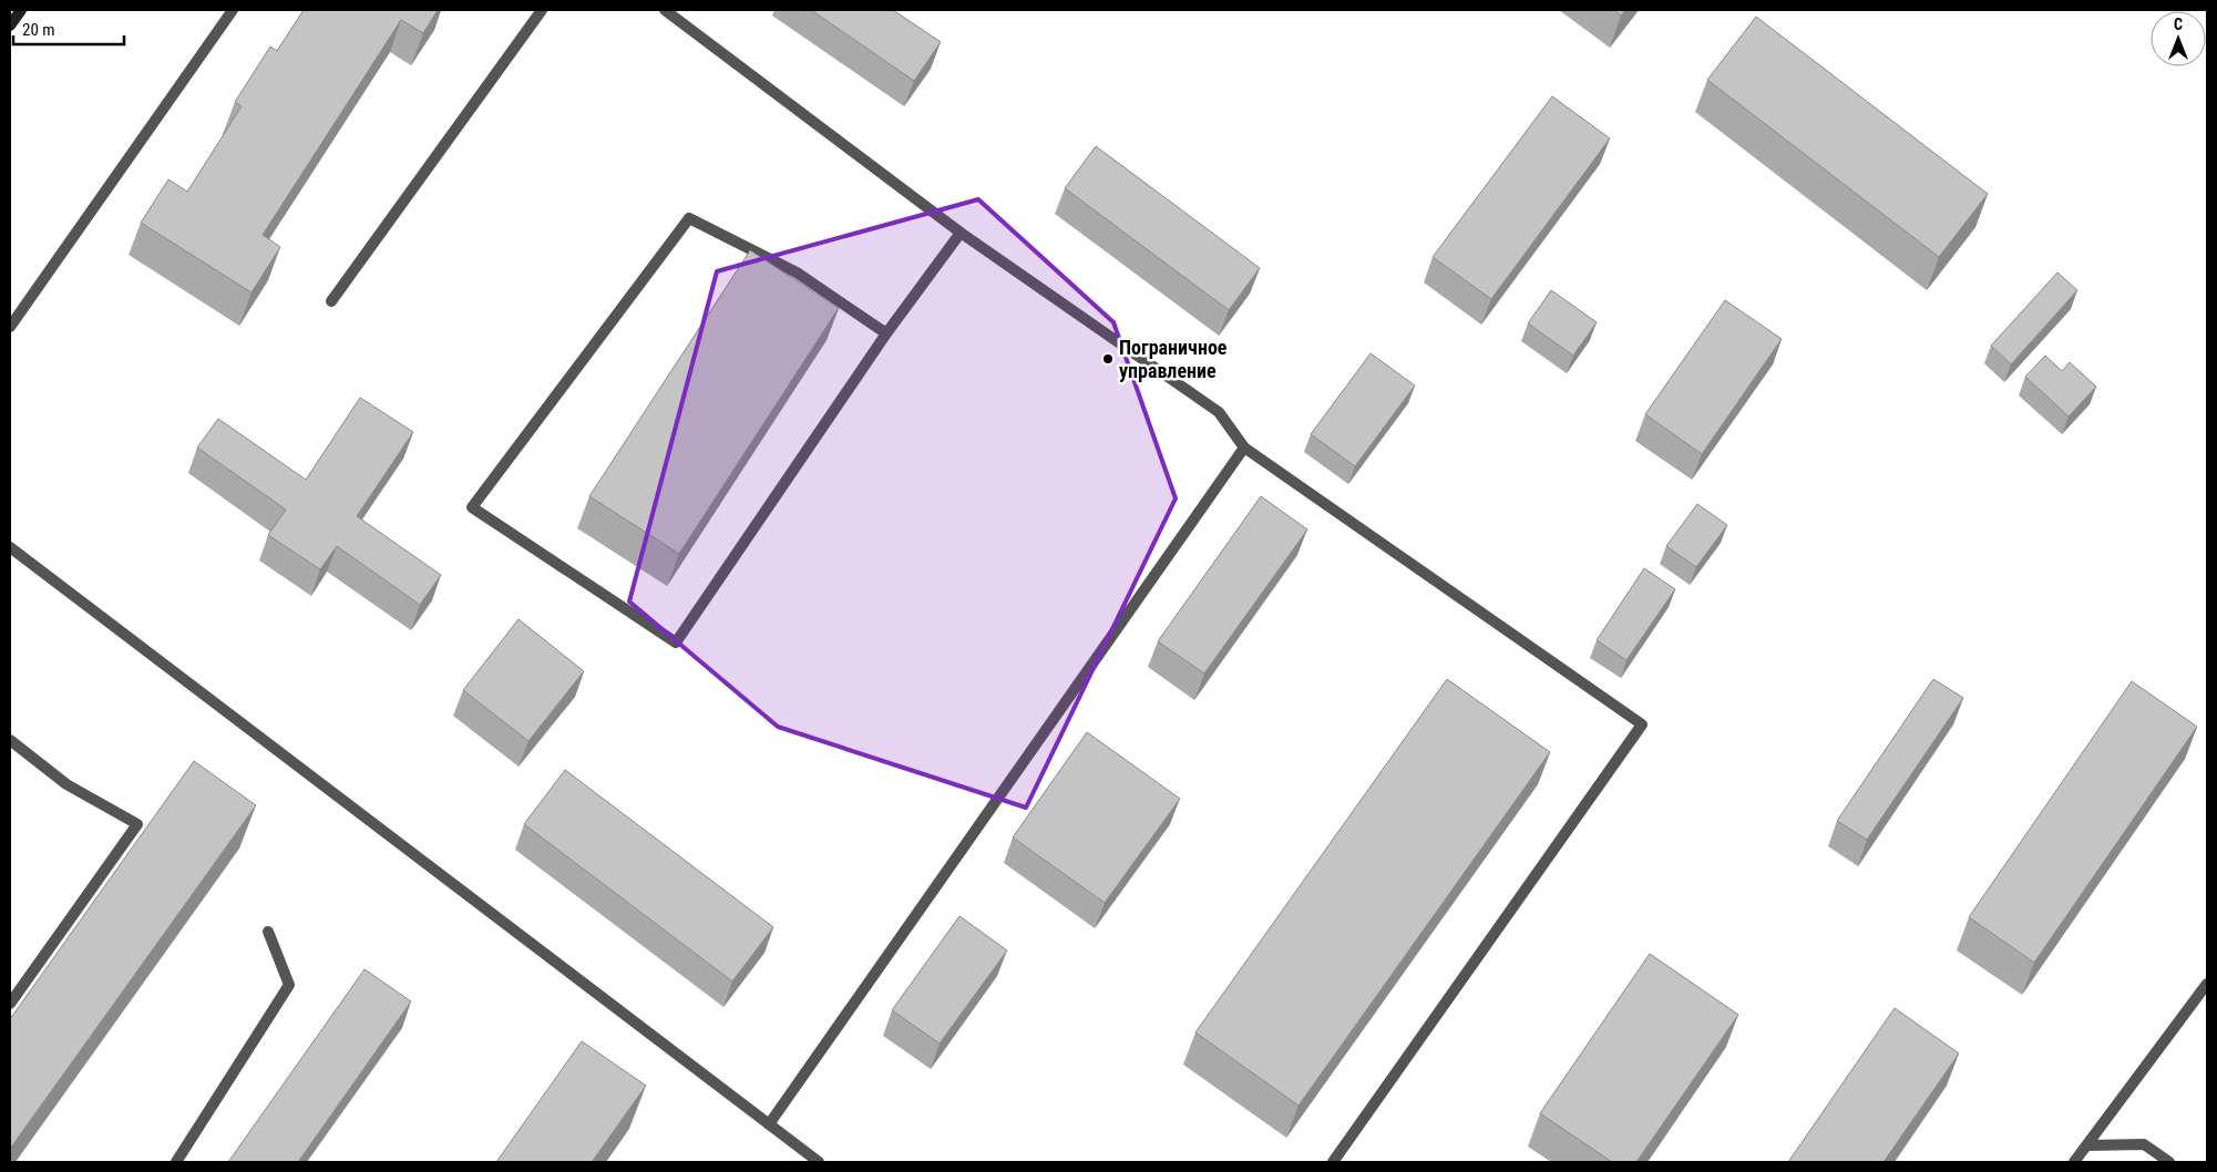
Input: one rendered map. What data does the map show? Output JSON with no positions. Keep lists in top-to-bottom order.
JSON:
{
  "places": ["Пограничное управление"],
  "scale_bar": "20 m",
  "north": "top"
}
